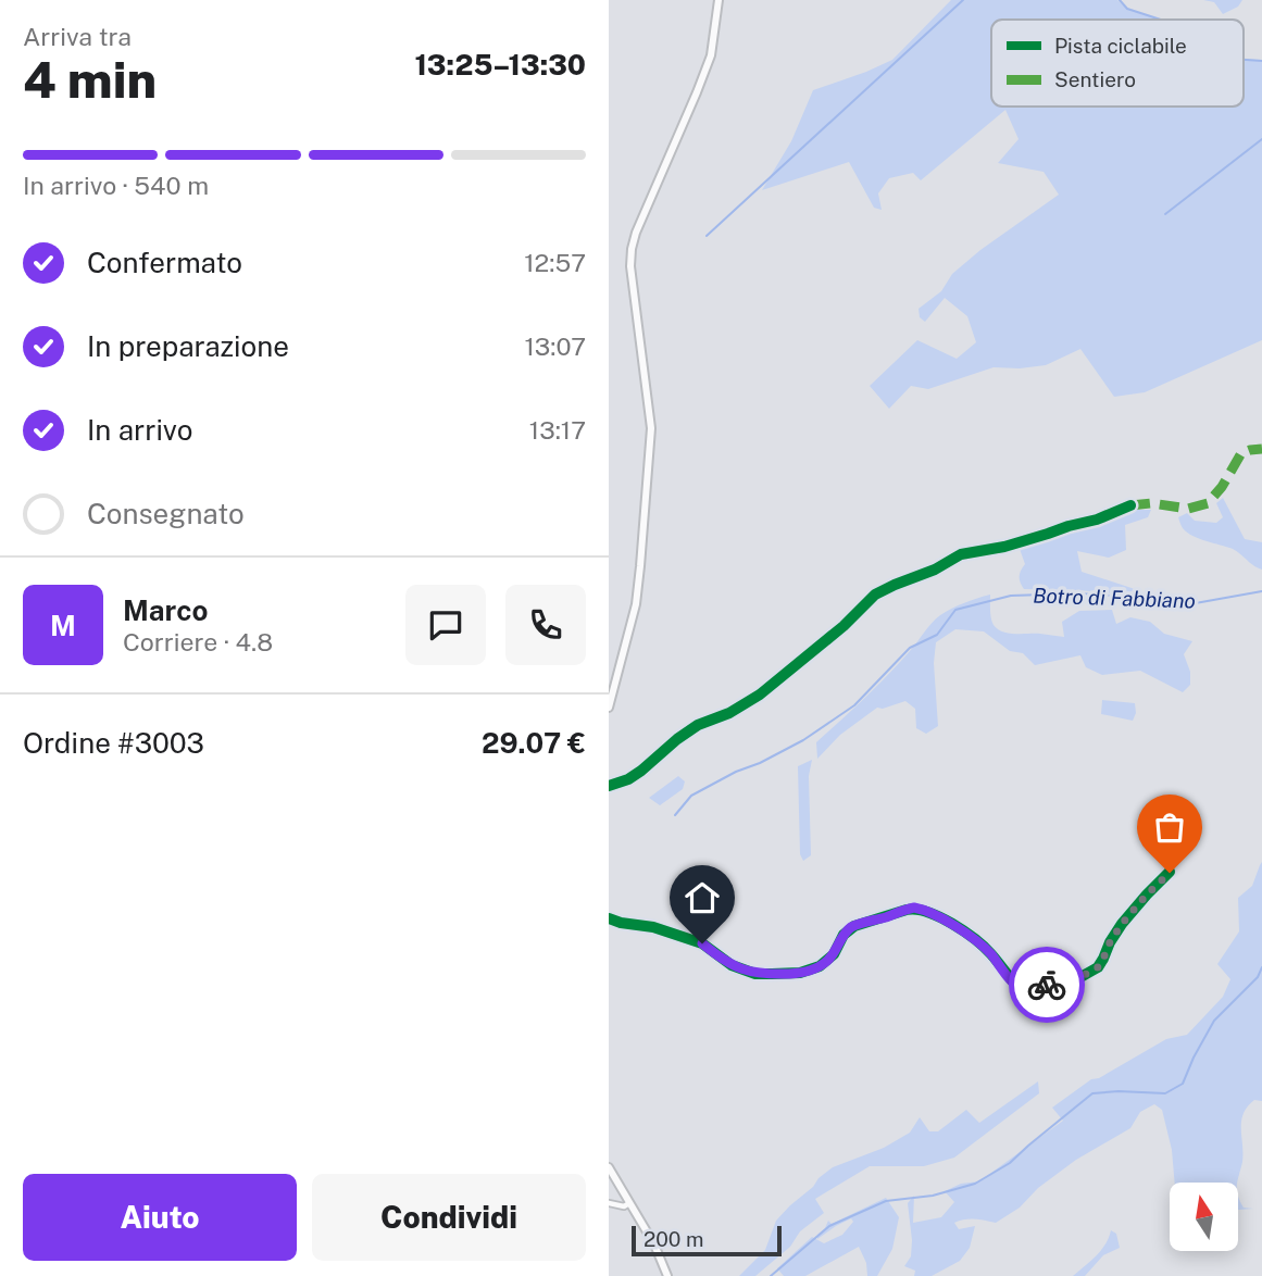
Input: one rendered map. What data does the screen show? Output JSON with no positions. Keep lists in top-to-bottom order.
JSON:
{
  "water": ["Botro di Fabbiano"],
  "legend": ["Pista ciclabile", "Sentiero"],
  "scale_bar": "200 m",
  "north": "top",
  "page": {
    "heading": ["4 min", "Arriva tra", "13:25–13:30"],
    "panel": [
      "Marco",
      "Corriere · 4.8",
      "Ordine #3003",
      "29.07 €"
    ],
    "bar": "In arrivo · 540 m",
    "list": [
      ["Confermato", "12:57"],
      ["In preparazione", "13:07"],
      ["In arrivo", "13:17"],
      "Consegnato"
    ],
    "round": "M",
    "buttons": ["Aiuto", "Condividi"],
    "scale": "200 m"
  }
}
